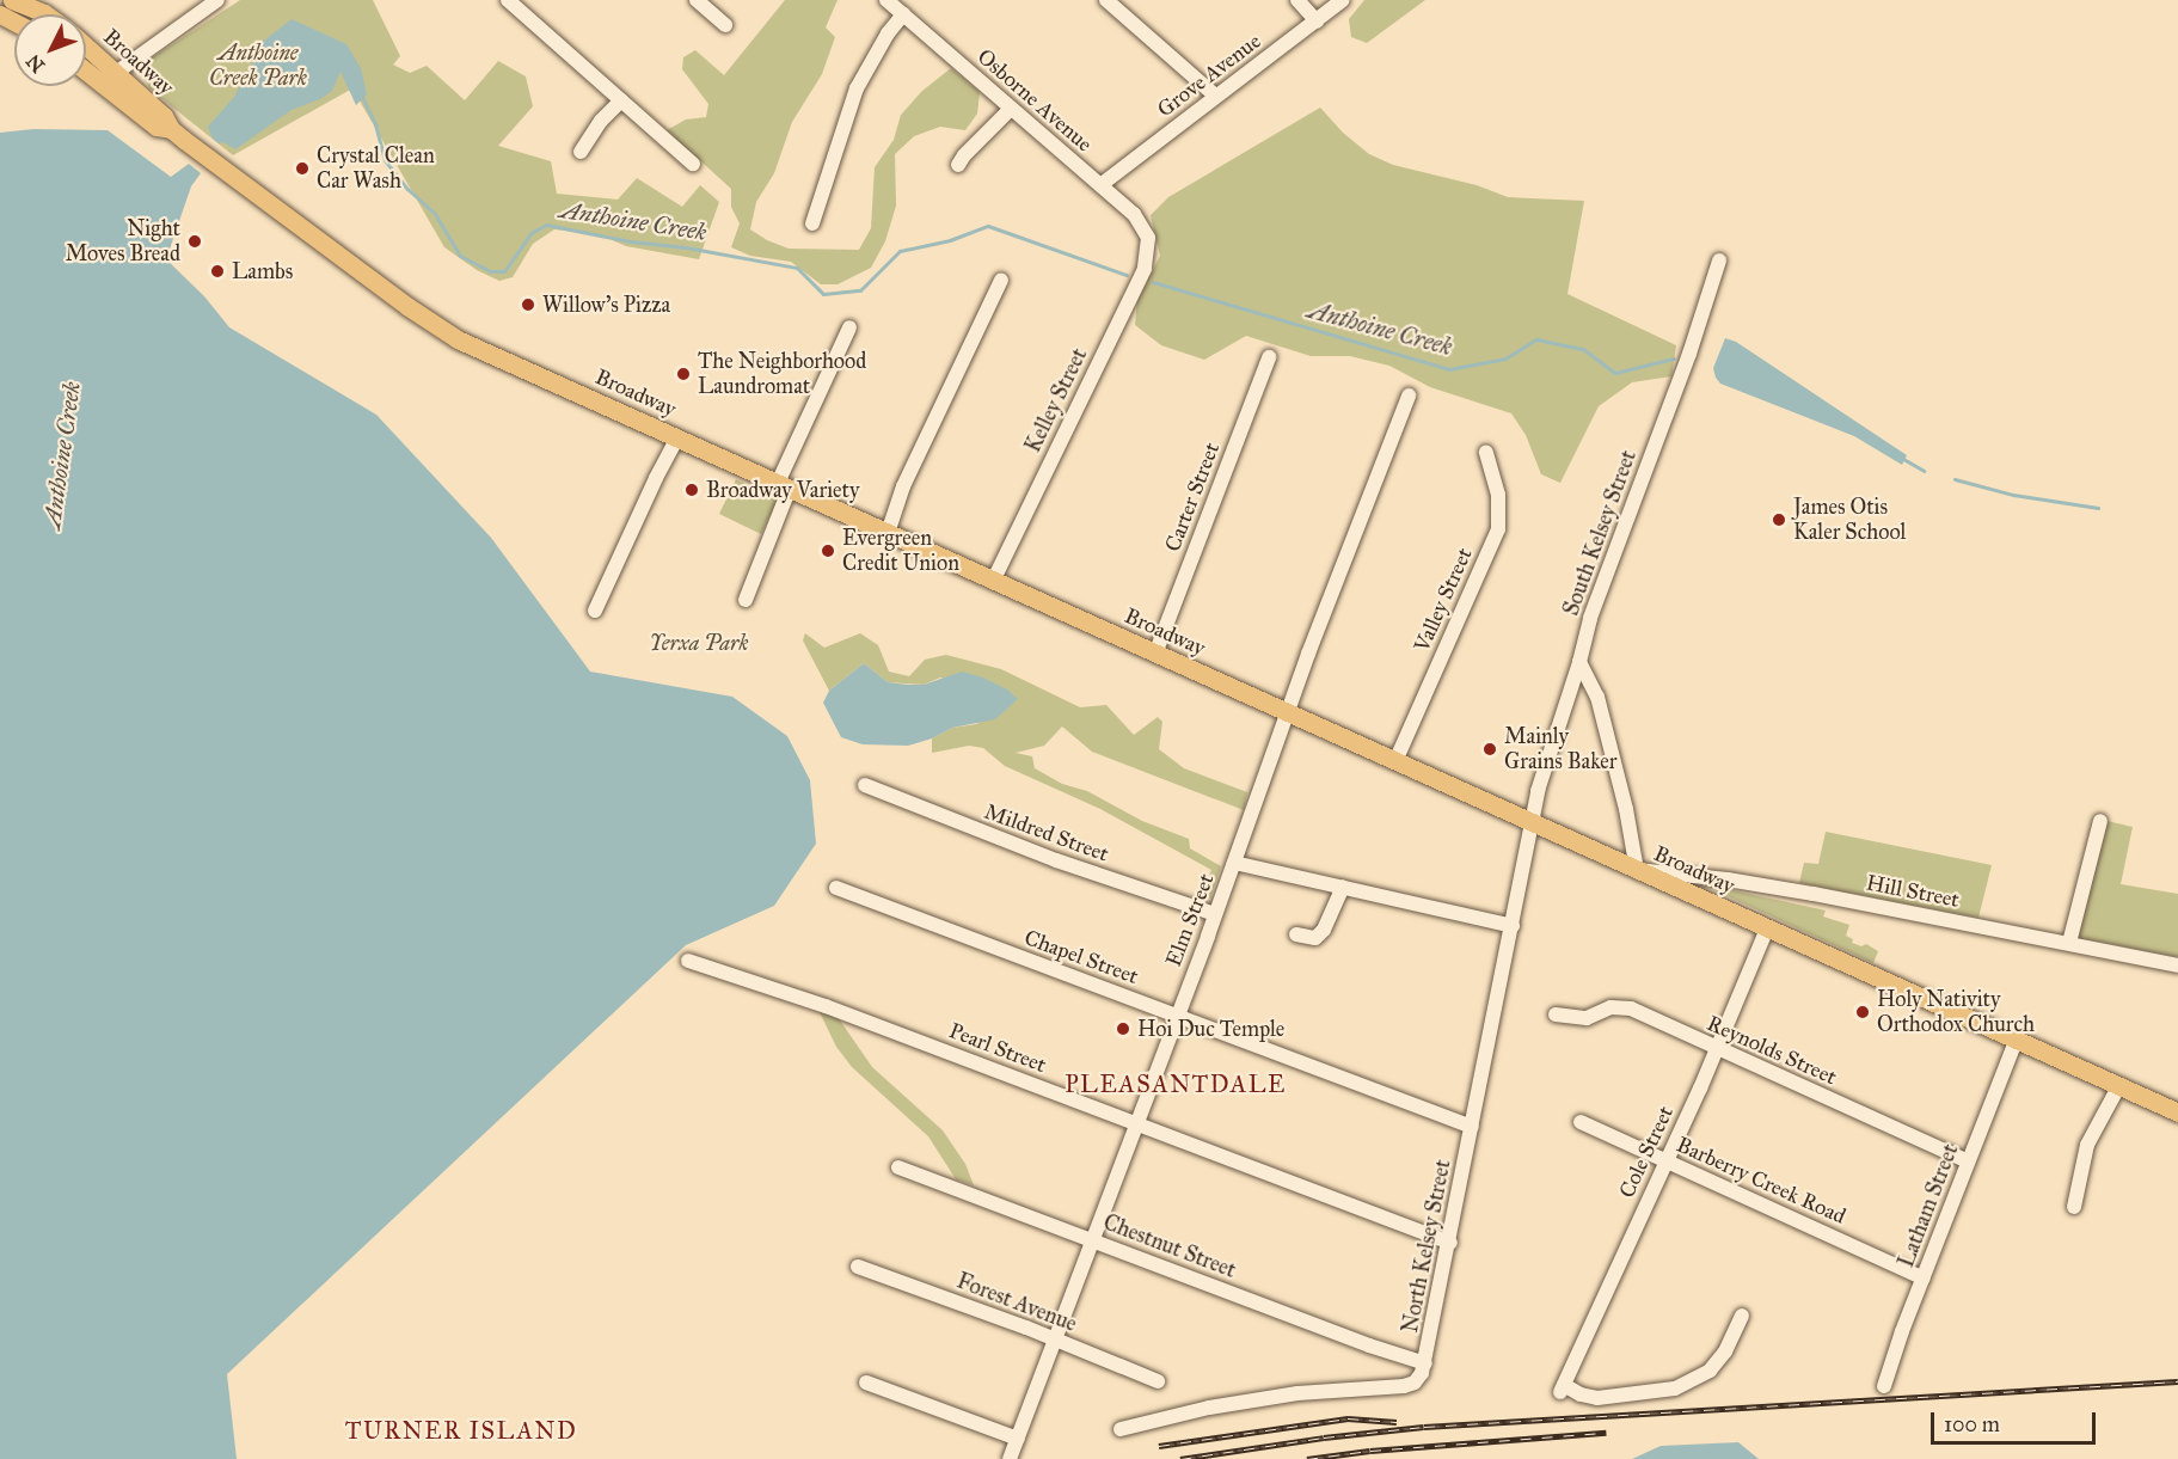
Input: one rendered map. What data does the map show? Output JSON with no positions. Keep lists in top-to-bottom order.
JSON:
{
  "streets": {
    "main road": ["Broadway"],
    "street": [
      "Grove Avenue",
      "Osborne Avenue",
      "Kelley Street",
      "Carter Street",
      "South Kelsey Street",
      "Valley Street",
      "Mildred Street",
      "Hill Street",
      "Elm Street",
      "Chapel Street",
      "Pearl Street",
      "Reynolds Street",
      "Cole Street",
      "Barberry Creek Road",
      "Latham Street",
      "Chestnut Street",
      "North Kelsey Street",
      "Forest Avenue"
    ]
  },
  "crossings": [
    ["Broadway", "Kelley Street"],
    ["Broadway", "Carter Street"],
    ["Broadway", "South Kelsey Street"],
    ["Broadway", "Valley Street"],
    ["Broadway", "Hill Street"],
    ["Broadway", "Elm Street"],
    ["Broadway", "Cole Street"],
    ["Broadway", "Latham Street"],
    ["Broadway", "North Kelsey Street"],
    ["Grove Avenue", "Osborne Avenue"],
    ["Osborne Avenue", "Kelley Street"],
    ["South Kelsey Street", "North Kelsey Street"],
    ["Mildred Street", "Elm Street"],
    ["Elm Street", "Chapel Street"],
    ["Elm Street", "Pearl Street"],
    ["Elm Street", "Chestnut Street"],
    ["Elm Street", "Forest Avenue"],
    ["Chapel Street", "North Kelsey Street"],
    ["Pearl Street", "North Kelsey Street"],
    ["Reynolds Street", "Cole Street"],
    ["Reynolds Street", "Latham Street"],
    ["Cole Street", "Barberry Creek Road"],
    ["Barberry Creek Road", "Latham Street"],
    ["Chestnut Street", "North Kelsey Street"]
  ],
  "districts": ["PLEASANTDALE", "TURNER ISLAND"],
  "water": ["Anthoine Creek"],
  "parks": ["Anthoine Creek Park", "Yerxa Park"],
  "places": [
    "Crystal Clean Car Wash",
    "Night Moves Bread",
    "Lambs",
    "Willow's Pizza",
    "The Neighborhood Laundromat",
    "Broadway Variety",
    "James Otis Kaler School",
    "Evergreen Credit Union",
    "Mainly Grains Baker",
    "Holy Nativity Orthodox Church",
    "Hoi Duc Temple"
  ],
  "scale_bar": "100 m",
  "north": "bottom left"
}
